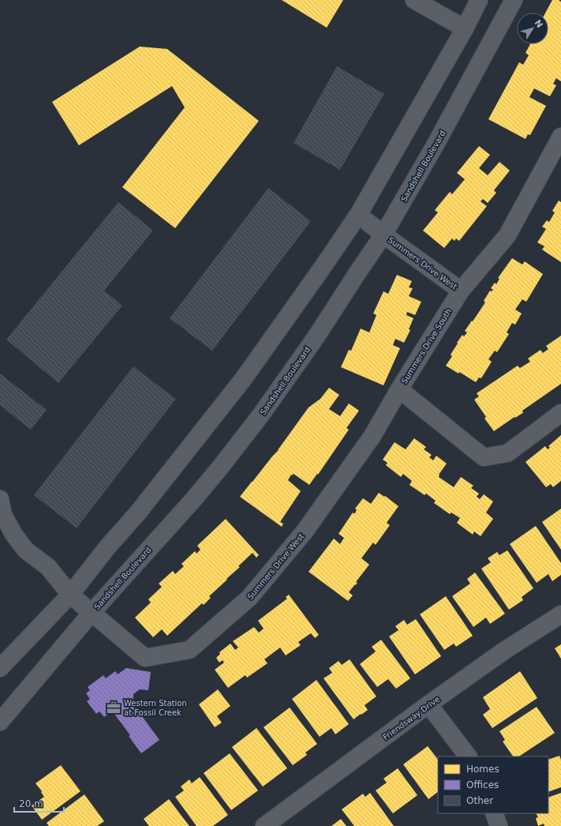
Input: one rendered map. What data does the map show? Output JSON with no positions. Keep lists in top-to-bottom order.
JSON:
{
  "streets": {
    "street": [
      "Sandshell Boulevard",
      "Summers Drive West",
      "Summers Drive South",
      "Friendsway Drive"
    ]
  },
  "crossings": [
    ["Sandshell Boulevard", "Summers Drive West"],
    ["Summers Drive West", "Summers Drive South"]
  ],
  "places": {
    "office": ["Western Station at Fossil Creek"]
  },
  "legend": ["Homes", "Offices", "Other"],
  "scale_bar": "20 m",
  "north": "top right"
}
